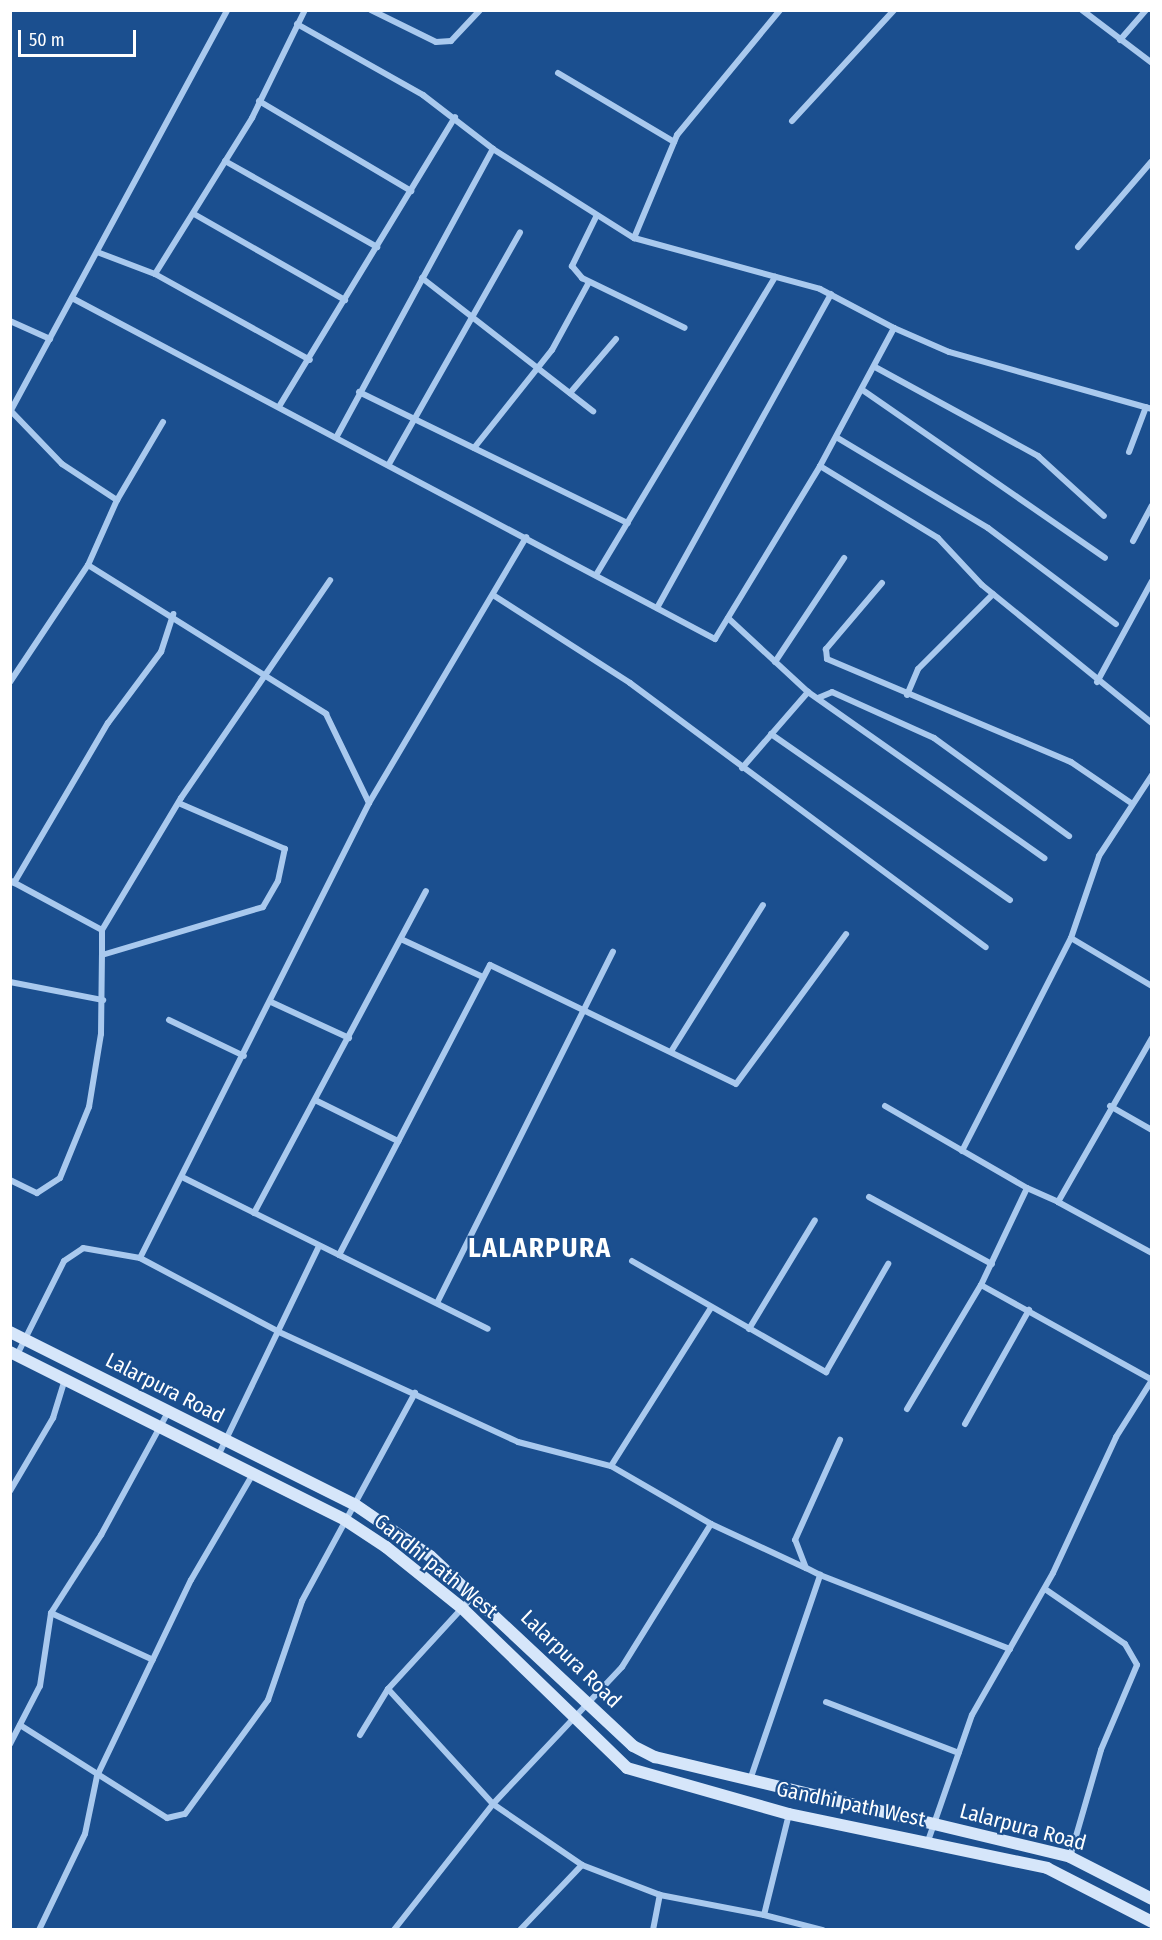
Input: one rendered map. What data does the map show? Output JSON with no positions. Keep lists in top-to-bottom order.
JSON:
{
  "streets": {
    "street": ["Lalarpura Road", "Gandhi path West"]
  },
  "districts": ["LALARPURA"],
  "scale_bar": "50 m"
}
